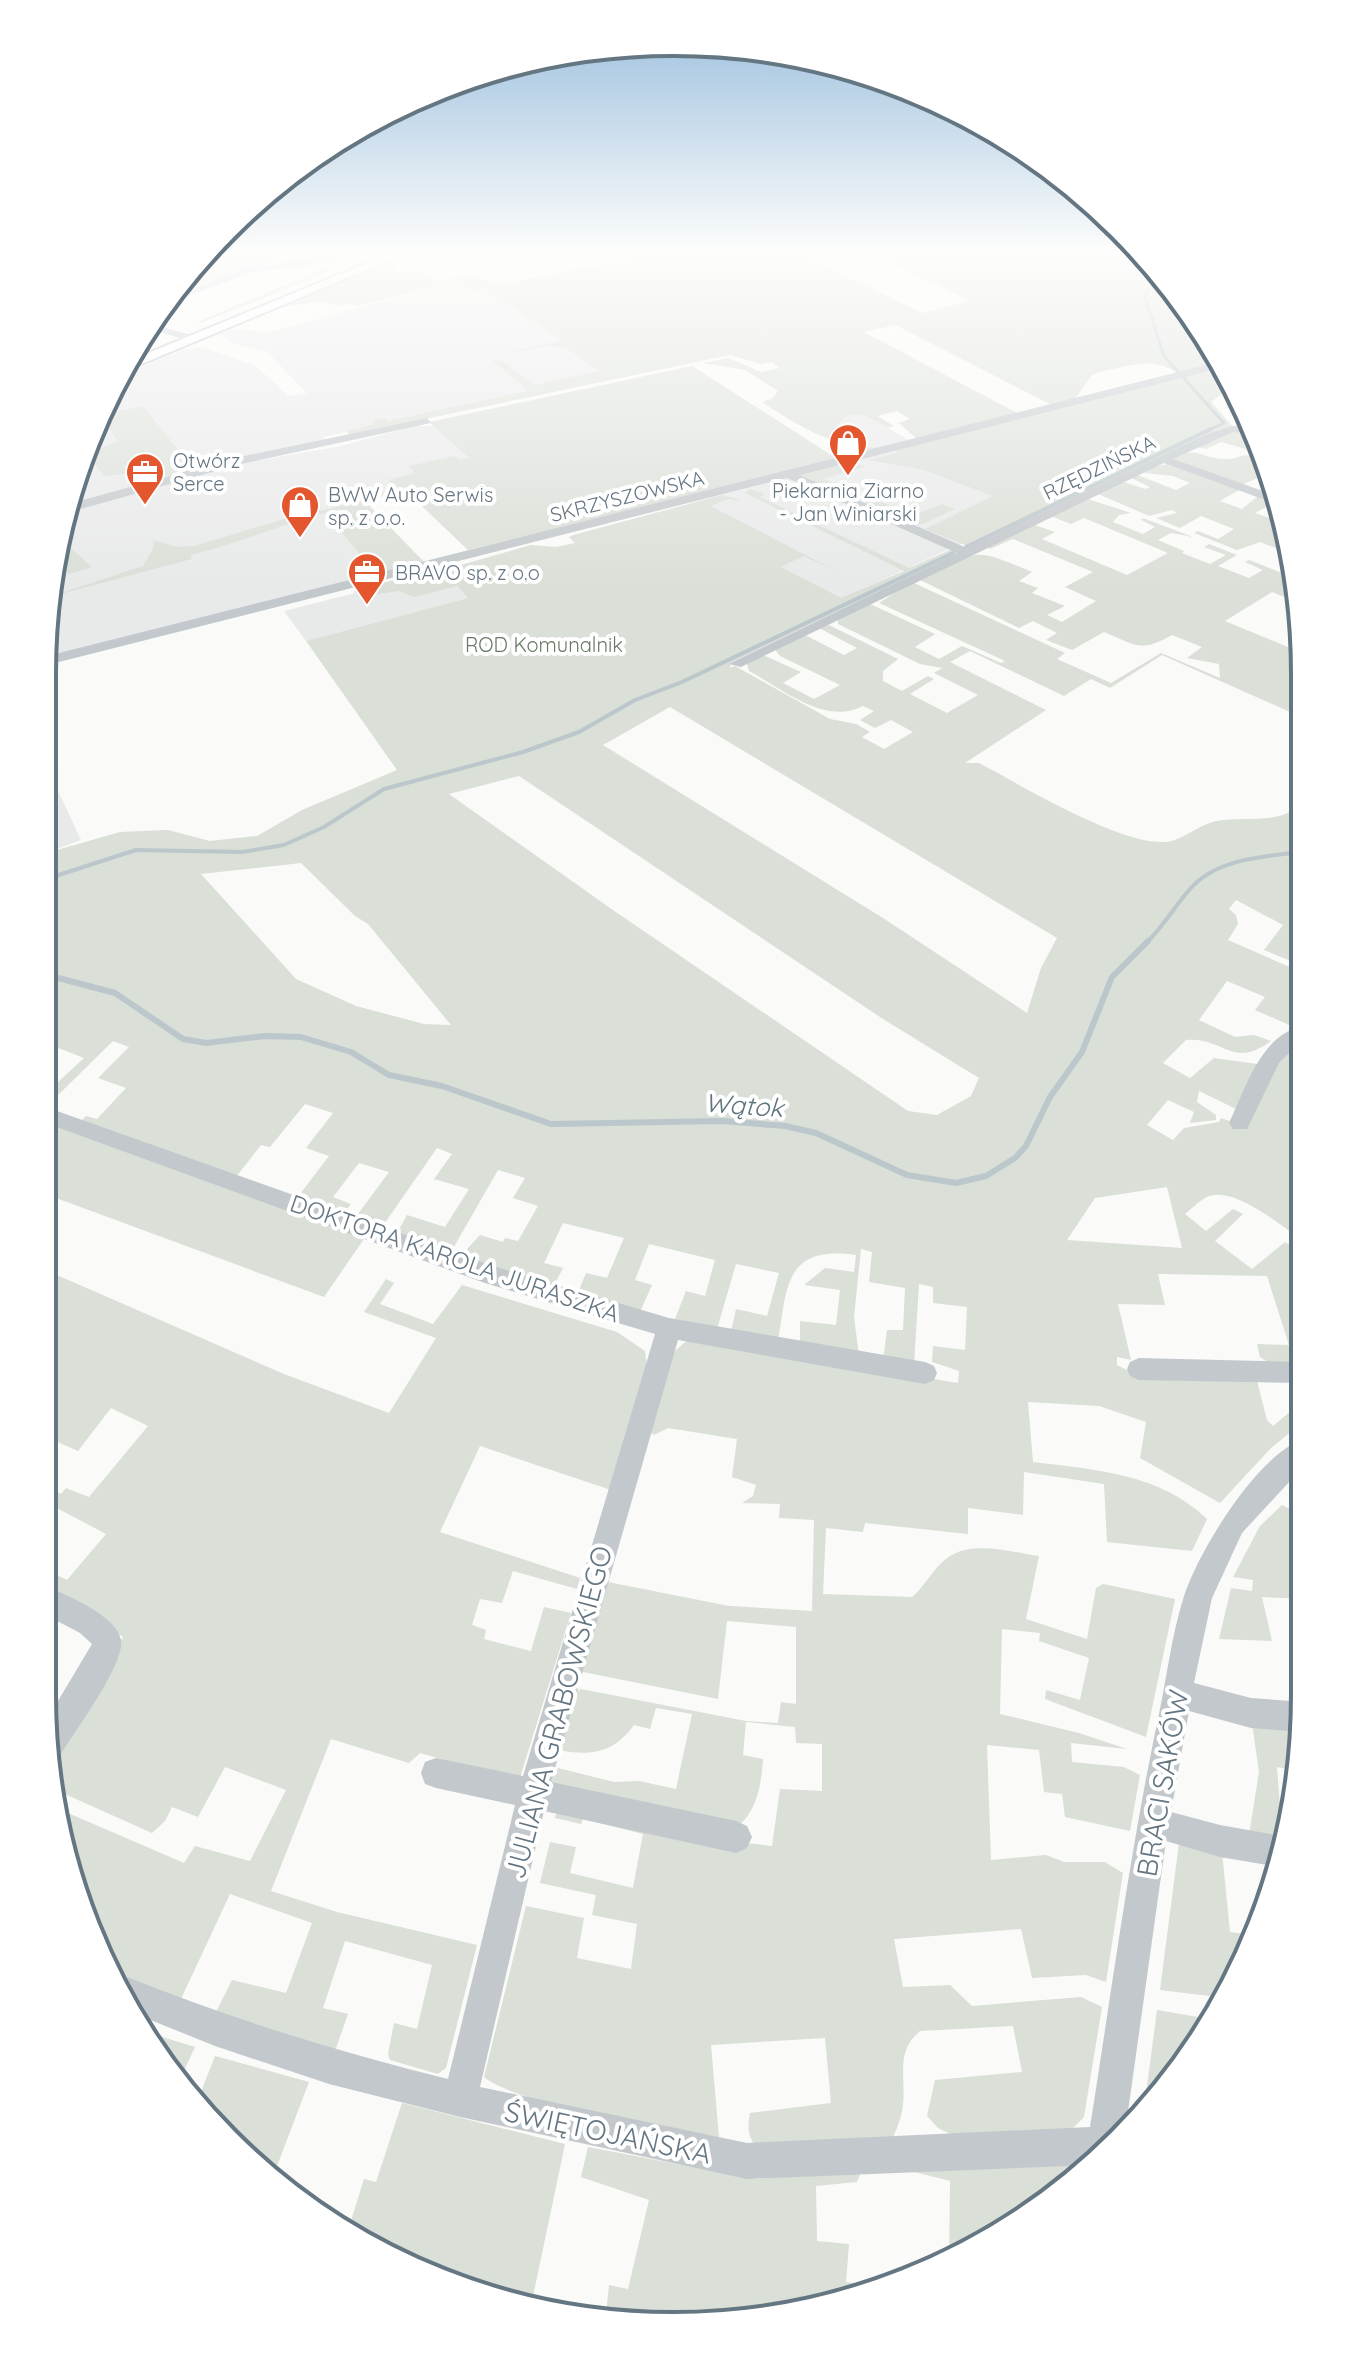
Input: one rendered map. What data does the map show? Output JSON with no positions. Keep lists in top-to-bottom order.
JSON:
{
  "streets": {
    "street": [
      "RZĘDZIŃSKA",
      "SKRZYSZOWSKA",
      "DOKTORA KAROLA JURASZKA",
      "JULIANA GRABOWSKIEGO",
      "BRACI SAKÓW",
      "ŚWIĘTOJAŃSKA"
    ]
  },
  "crossings": [
    ["DOKTORA KAROLA JURASZKA", "JULIANA GRABOWSKIEGO"],
    ["JULIANA GRABOWSKIEGO", "ŚWIĘTOJAŃSKA"]
  ],
  "water": ["Wątok"],
  "parks": ["ROD Komunalnik"],
  "places": {
    "shop": ["Piekarnia Ziarno - Jan Winiarski", "BWW Auto Serwis sp. z o.o."],
    "office": ["Otwórz Serce", "BRAVO sp. z o.o"]
  }
}
